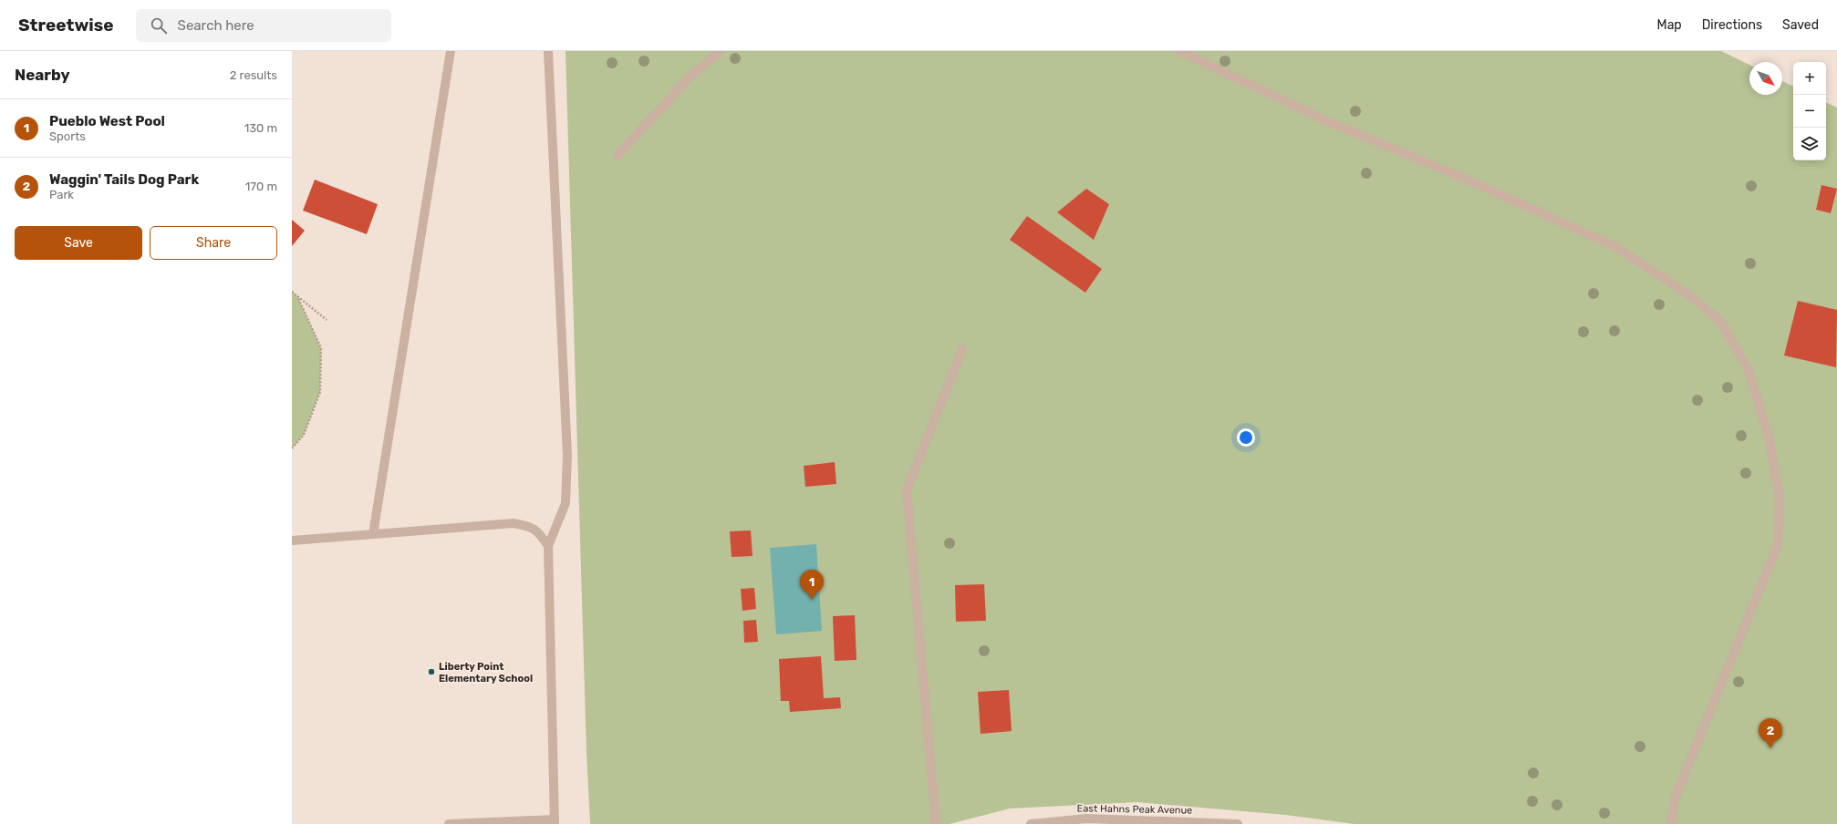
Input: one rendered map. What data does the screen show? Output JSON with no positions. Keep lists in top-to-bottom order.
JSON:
{
  "streets": {
    "street": ["East Hahns Peak Avenue"]
  },
  "places": ["Liberty Point Elementary School"],
  "north": "bottom right",
  "page": {
    "header": "Streetwise",
    "search": "Search here",
    "nav": ["Map", "Directions", "Saved"],
    "heading": ["Nearby", "2 results"],
    "map_buttons": ["+", "−"],
    "list": [
      {
        "mark": "1",
        "name": "Pueblo West Pool",
        "note": "Sports",
        "value": "130 m"
      },
      {
        "mark": "2",
        "name": "Waggin' Tails Dog Park",
        "note": "Park",
        "value": "170 m"
      }
    ],
    "buttons": ["Save", "Share"],
    "pins": ["1", "2"]
  }
}
